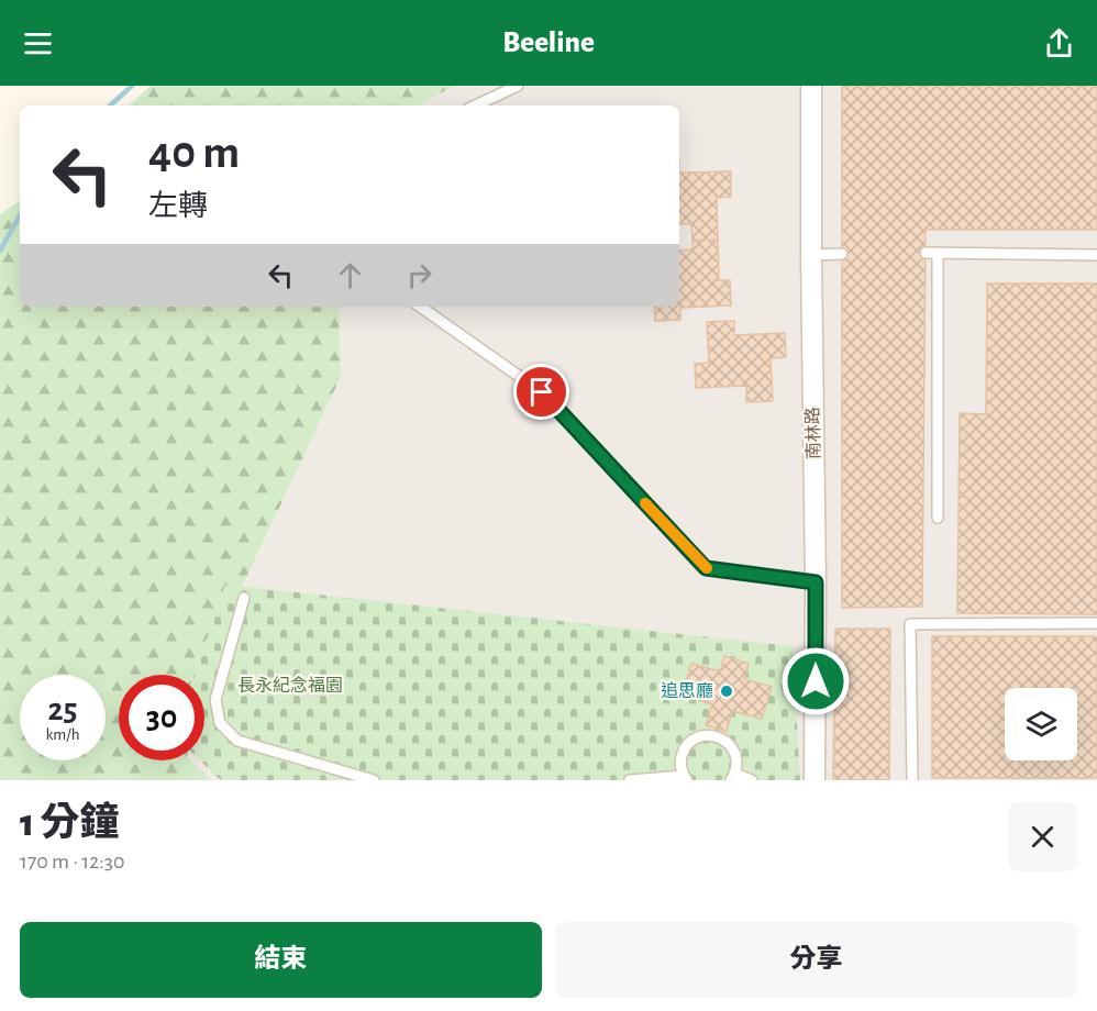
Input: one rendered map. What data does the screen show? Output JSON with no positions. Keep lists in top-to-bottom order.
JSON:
{
  "streets": {
    "street": ["南林路"]
  },
  "parks": ["長永紀念福園"],
  "places": ["追思廳"],
  "page": {
    "header": "Beeline",
    "turn": ["40 m", "左轉"],
    "speed": "25 km/h",
    "limit": "30",
    "heading": ["1 分鐘", "170 m · 12:30"],
    "buttons": ["結束", "分享"]
  }
}
